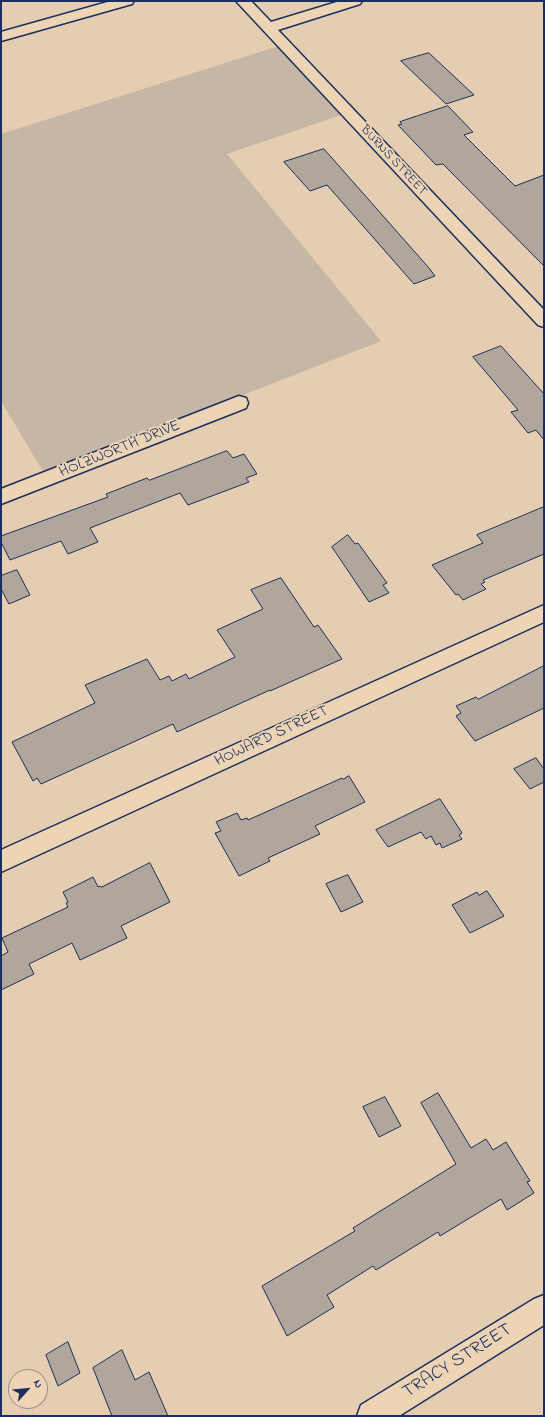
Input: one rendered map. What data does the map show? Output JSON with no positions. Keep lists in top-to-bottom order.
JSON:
{
  "streets": {
    "street": [
      "BURNS STREET",
      "HOLZWORTH DRIVE",
      "HOWARD STREET",
      "TRACY STREET"
    ]
  },
  "north": "top right"
}
